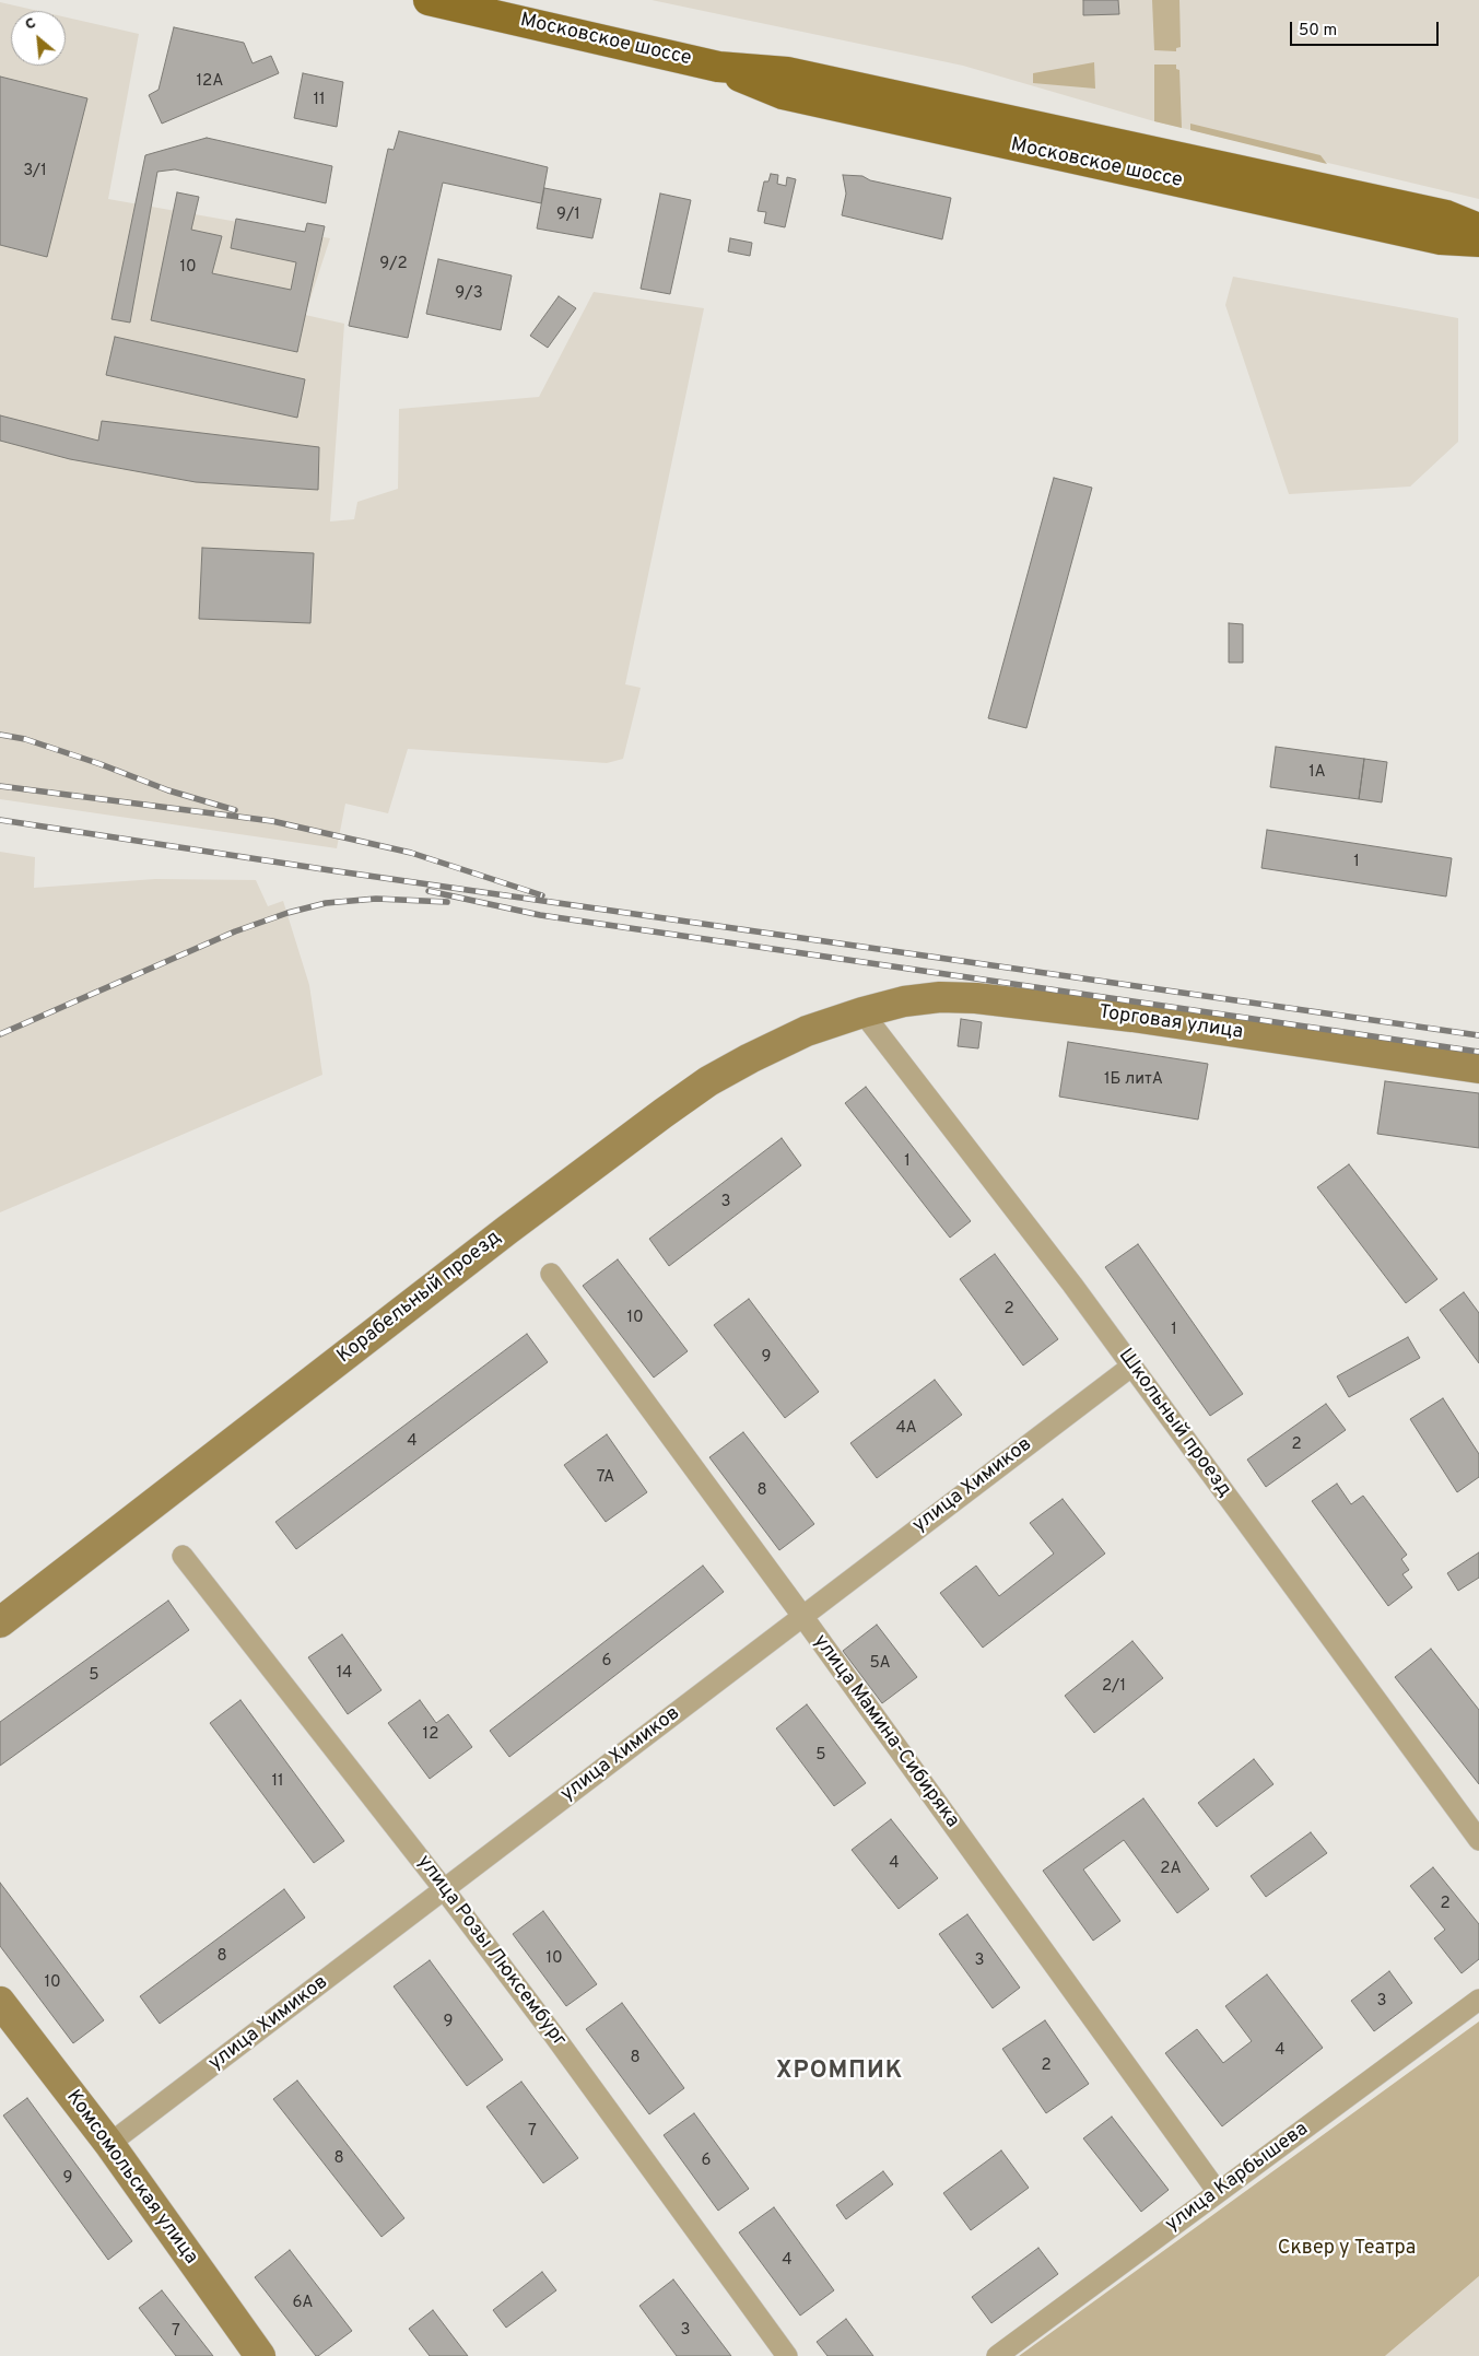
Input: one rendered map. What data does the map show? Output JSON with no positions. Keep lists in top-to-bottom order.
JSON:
{
  "streets": {
    "main road": ["Московское шоссе"],
    "street": [
      "Торговая улица",
      "Корабельный проезд",
      "Школьный проезд",
      "улица Химиков",
      "улица Мамина-Сибиряка",
      "улица Розы Люксембург",
      "Комсомольская улица",
      "улица Карбышева"
    ]
  },
  "crossings": [
    ["Торговая улица", "Корабельный проезд"],
    ["Торговая улица", "Школьный проезд"],
    ["Корабельный проезд", "Школьный проезд"],
    ["Школьный проезд", "улица Химиков"],
    ["улица Химиков", "улица Мамина-Сибиряка"],
    ["улица Химиков", "улица Розы Люксембург"],
    ["улица Химиков", "Комсомольская улица"],
    ["улица Мамина-Сибиряка", "улица Карбышева"]
  ],
  "districts": ["ХРОМПИК"],
  "parks": ["Сквер у Театра"],
  "house_numbers": [
    "12А",
    "11",
    "3/1",
    "9/1",
    "9/2",
    "10",
    "9/3",
    "1А",
    "1",
    "1Б литА",
    "1",
    "3",
    "2",
    "10",
    "1",
    "9",
    "4А",
    "4",
    "2",
    "7А",
    "8",
    "6",
    "5А",
    "14",
    "5",
    "2/1",
    "12",
    "5",
    "11",
    "4",
    "2А",
    "2",
    "8",
    "10",
    "3",
    "10",
    "3",
    "9",
    "4",
    "8",
    "2",
    "7",
    "8",
    "6",
    "9",
    "4",
    "6А",
    "3",
    "7"
  ],
  "scale_bar": "50 m",
  "north": "top left"
}
